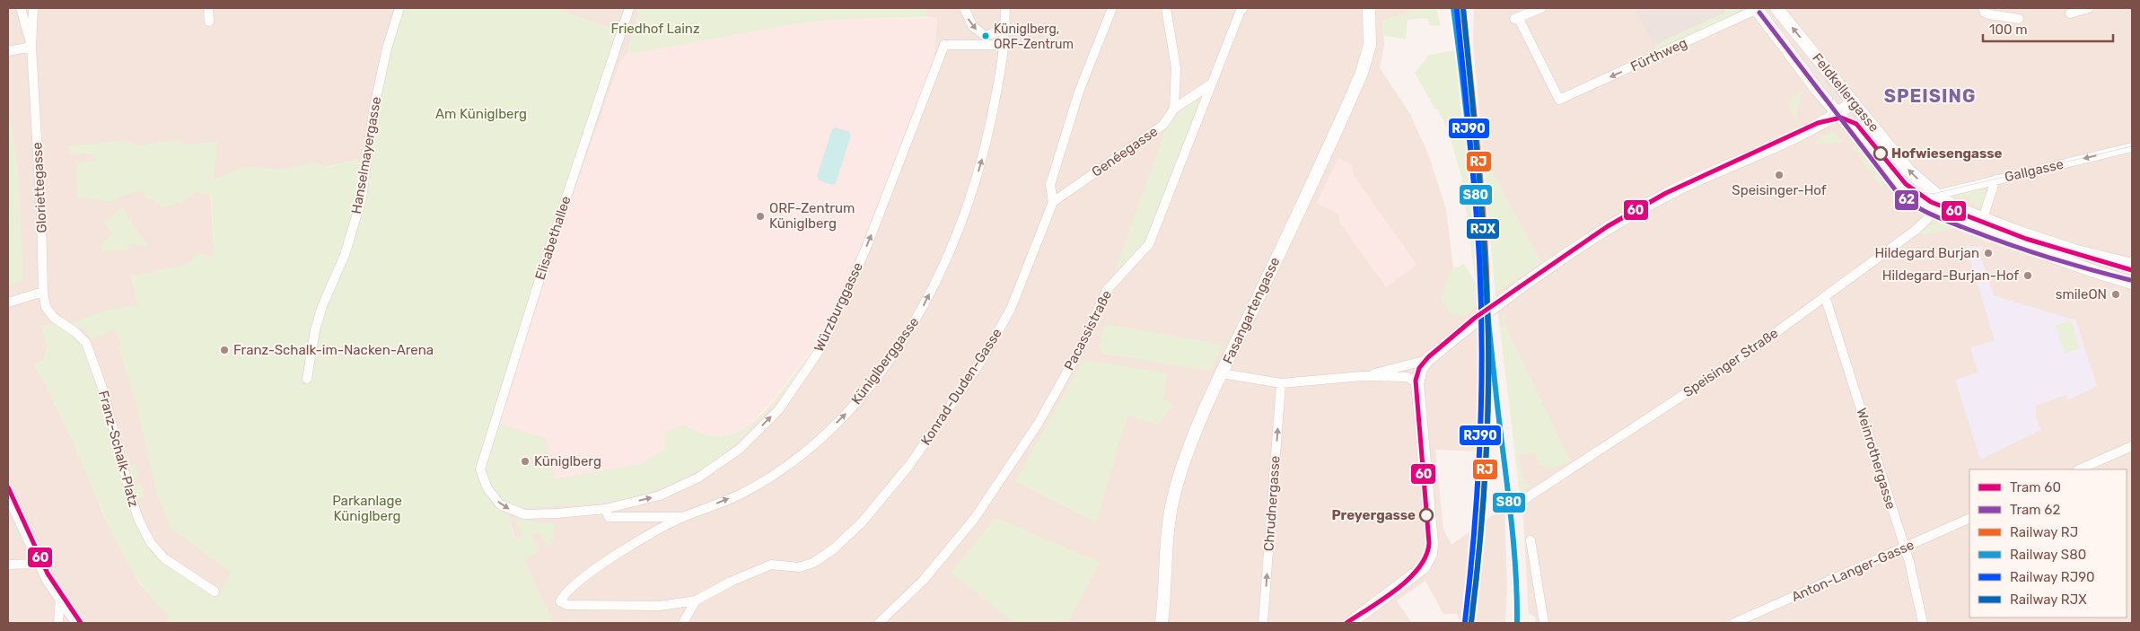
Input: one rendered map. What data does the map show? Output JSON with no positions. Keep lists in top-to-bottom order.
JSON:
{
  "streets": {
    "main road": ["Feldkellergasse", "Fasangartengasse"],
    "street": [
      "Fürthweg",
      "Genéegasse",
      "Hanselmayergasse",
      "Gallgasse",
      "Gloriettegasse",
      "Elisabethallee",
      "Würzburggasse",
      "Pacassistraße",
      "Küniglberggasse",
      "Speisinger Straße",
      "Konrad-Duden-Gasse",
      "Franz-Schalk-Platz",
      "Weinrothergasse",
      "Chrudnergasse",
      "Anton-Langer-Gasse"
    ]
  },
  "crossings": [
    ["Fürthweg", "Feldkellergasse"],
    ["Feldkellergasse", "Gallgasse"],
    ["Feldkellergasse", "Speisinger Straße"],
    ["Genéegasse", "Pacassistraße"],
    ["Genéegasse", "Konrad-Duden-Gasse"],
    ["Gallgasse", "Speisinger Straße"],
    ["Gloriettegasse", "Franz-Schalk-Platz"],
    ["Elisabethallee", "Würzburggasse"],
    ["Würzburggasse", "Küniglberggasse"],
    ["Küniglberggasse", "Konrad-Duden-Gasse"],
    ["Speisinger Straße", "Weinrothergasse"],
    ["Weinrothergasse", "Anton-Langer-Gasse"]
  ],
  "one_way": [
    "Gallgasse",
    "Würzburggasse",
    "Küniglberggasse",
    "Chrudnergasse"
  ],
  "districts": ["SPEISING"],
  "parks": ["Friedhof Lainz", "Am Küniglberg", "Parkanlage Küniglberg"],
  "places": [
    "Küniglberg, ORF-Zentrum",
    "Hofwiesengasse",
    "Speisinger-Hof",
    "ORF-Zentrum Küniglberg",
    "Hildegard Burjan",
    "Hildegard-Burjan-Hof",
    "smileON",
    "Franz-Schalk-im-Nacken-Arena",
    "Küniglberg",
    "Preyergasse"
  ],
  "lines": [
    "rail line RJ",
    "rail line S80",
    "rail line RJ90",
    "rail line RJX",
    "tram line 62",
    "tram line 60"
  ],
  "legend": [
    "Tram 60",
    "Tram 62",
    "Railway RJ",
    "Railway S80",
    "Railway RJ90",
    "Railway RJX"
  ],
  "scale_bar": "100 m"
}
